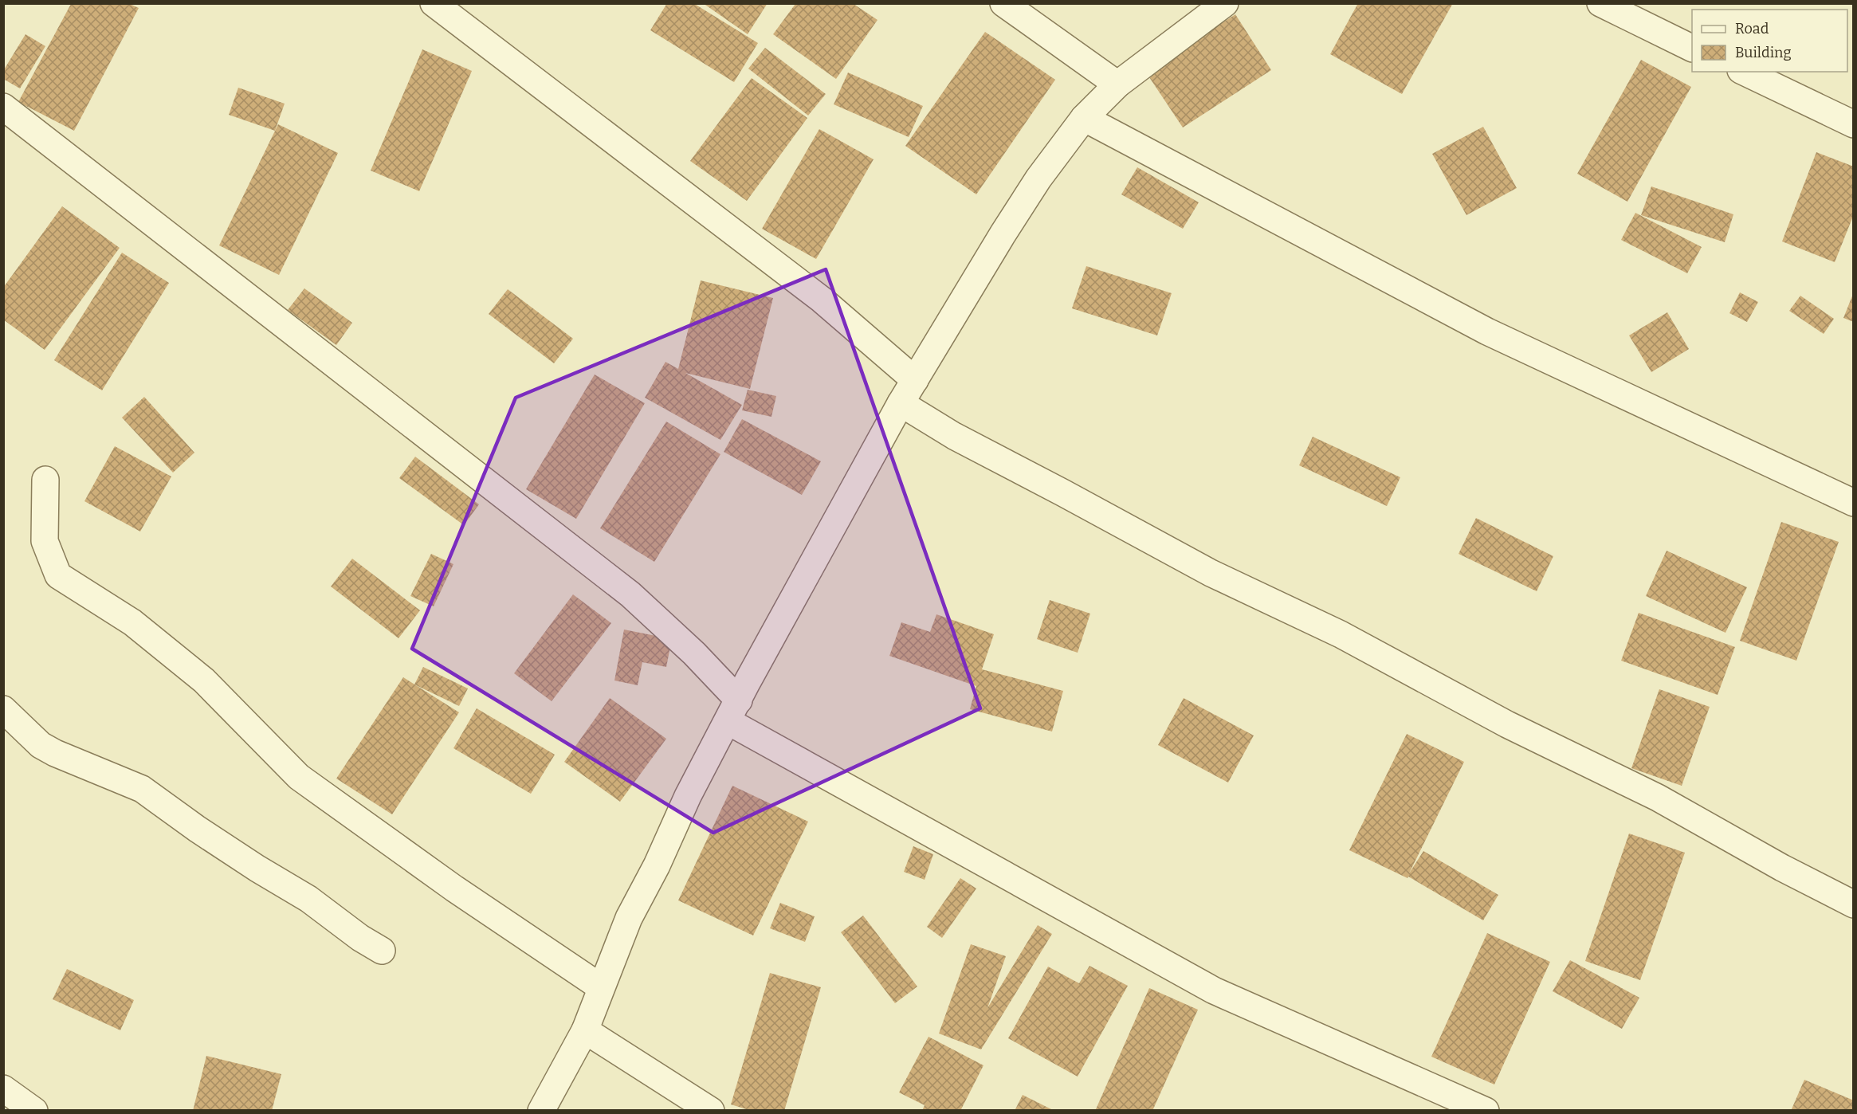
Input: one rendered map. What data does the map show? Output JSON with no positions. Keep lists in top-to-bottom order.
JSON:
{
  "legend": ["Road", "Building"]
}
